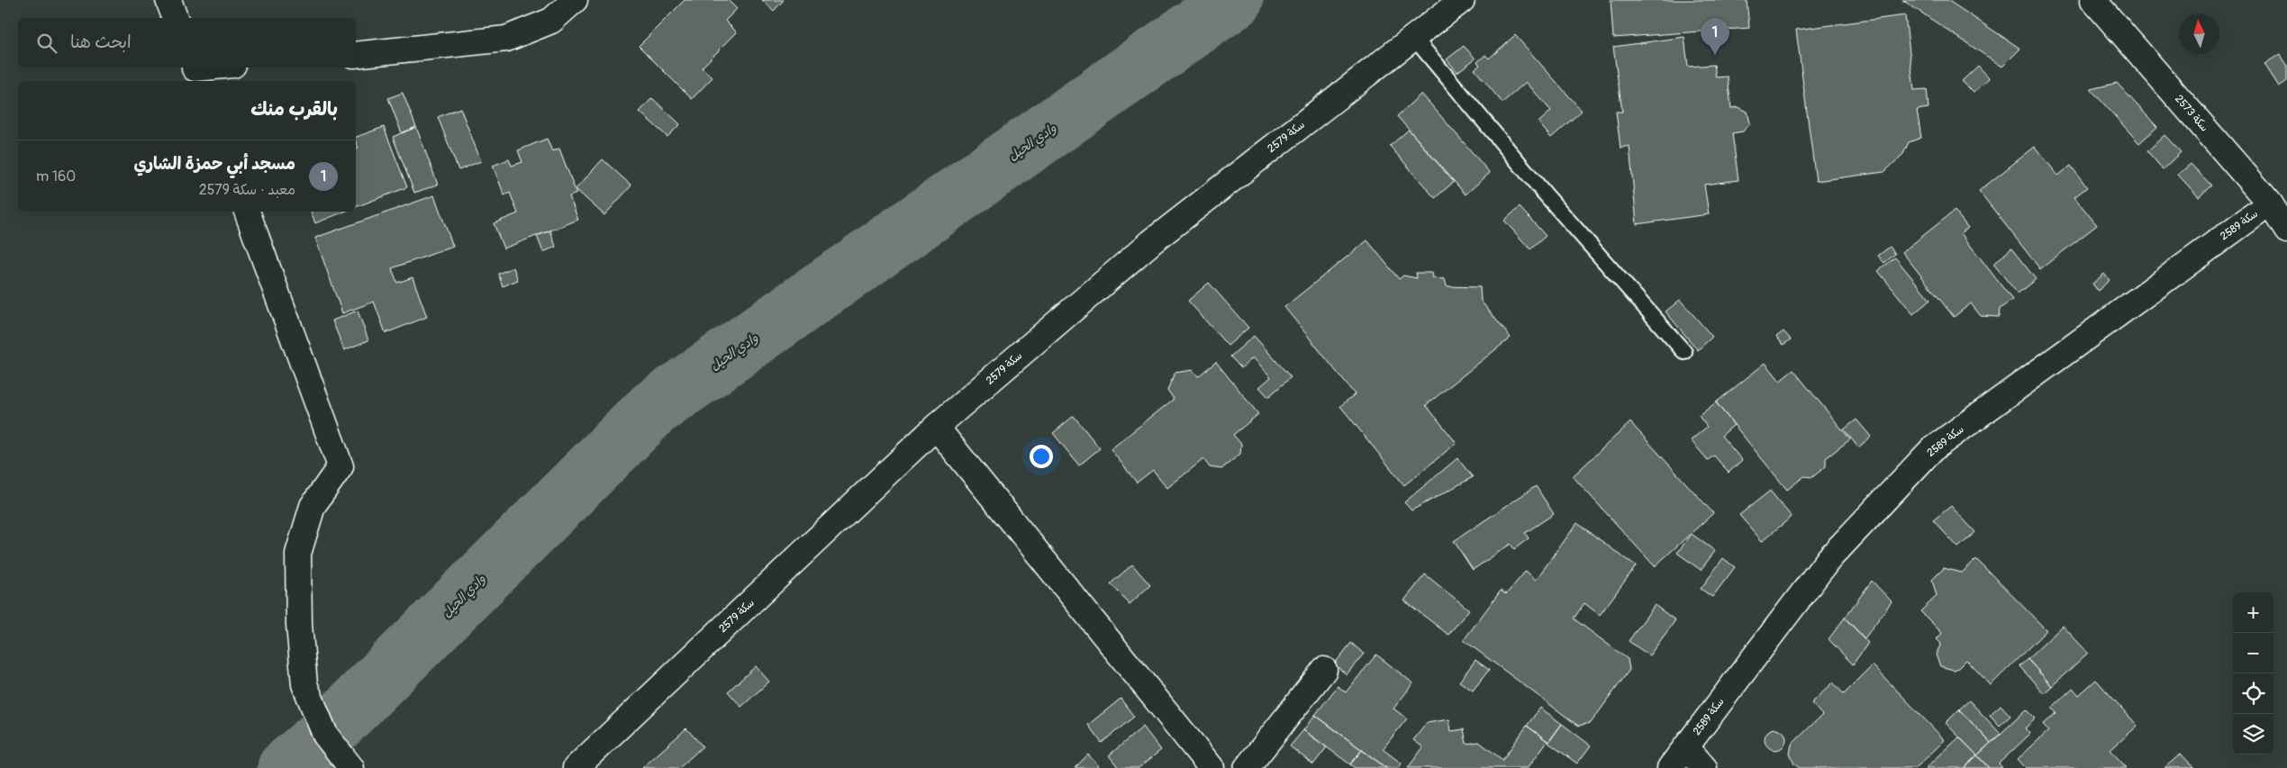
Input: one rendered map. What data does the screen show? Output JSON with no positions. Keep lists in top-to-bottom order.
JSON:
{
  "streets": {
    "street": ["سكة 2573", "سكة 2579", "سكة 2589"]
  },
  "crossings": [
    ["سكة 2573", "سكة 2589"]
  ],
  "water": ["وادي الحيل"],
  "north": "top",
  "page": {
    "pins": "1",
    "search": "ابحث هنا",
    "heading": "بالقرب منك",
    "list": [
      {
        "mark": "1",
        "name": "مسجد أبي حمزة الشاري",
        "note": "معبد · سكة 2579",
        "value": "160 m"
      }
    ],
    "map_buttons": ["+", "−"]
  }
}
